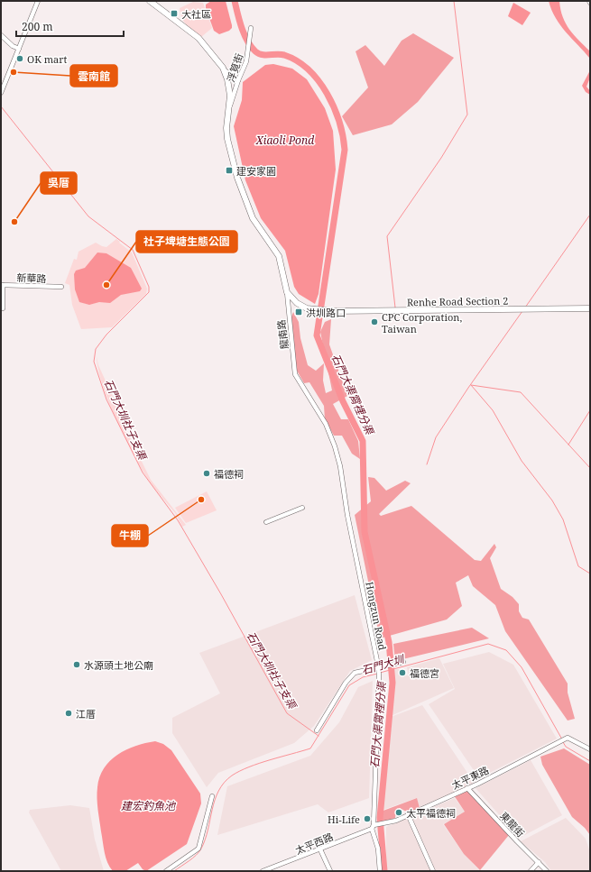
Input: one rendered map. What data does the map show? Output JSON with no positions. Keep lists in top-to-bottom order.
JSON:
{
  "streets": {
    "main road": ["Renhe Road Section 2"],
    "street": [
      "浮筧街",
      "新華路",
      "龍南路",
      "Hongzun Road",
      "太平東路",
      "東龍街",
      "太平西路"
    ]
  },
  "crossings": [
    ["Renhe Road Section 2", "龍南路"],
    ["龍南路", "Hongzun Road"],
    ["Hongzun Road", "太平西路"],
    ["太平東路", "東龍街"],
    ["太平東路", "太平西路"]
  ],
  "water": [
    "Xiaoli Pond",
    "石門大渠霄裡分渠",
    "石門大圳社子支渠",
    "石門大圳",
    "建宏釣魚池"
  ],
  "places": {
    "transit": ["大社區", "建安家園", "洪圳路口"],
    "other": [
      "OK mart",
      "雲南館",
      "吳厝",
      "社子埤塘生態公園",
      "CPC Corporation, Taiwan",
      "福德祠",
      "牛棚",
      "水源頭土地公廟",
      "福德宮",
      "江厝",
      "太平福德祠",
      "Hi-Life"
    ]
  },
  "scale_bar": "200 m"
}
